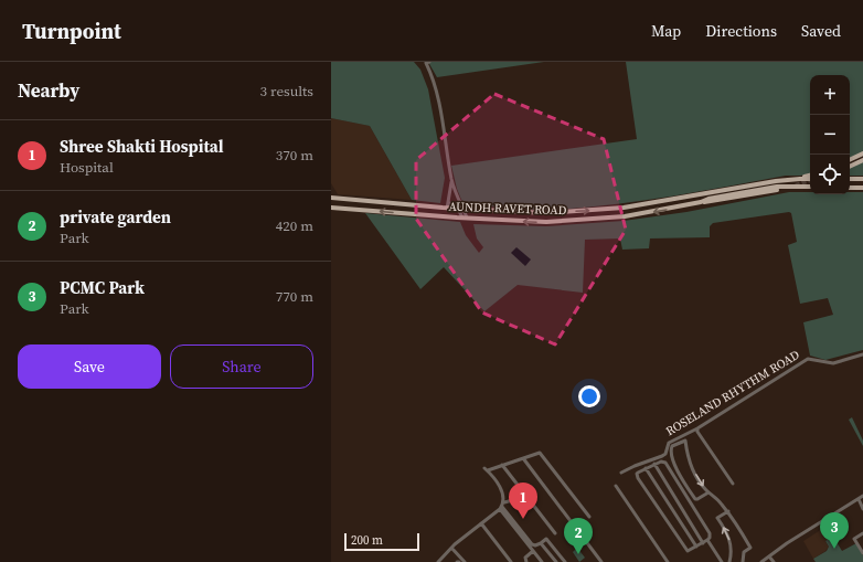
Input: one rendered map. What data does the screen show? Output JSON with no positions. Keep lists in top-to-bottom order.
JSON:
{
  "streets": {
    "main road": ["AUNDH RAVET ROAD"],
    "street": ["ROSELAND RHYTHM ROAD"]
  },
  "scale_bar": "200 m",
  "page": {
    "header": "Turnpoint",
    "nav": ["Map", "Directions", "Saved"],
    "heading": ["Nearby", "3 results"],
    "map_buttons": ["+", "−"],
    "list": [
      {
        "mark": "1",
        "name": "Shree Shakti Hospital",
        "note": "Hospital",
        "value": "370 m"
      },
      {
        "mark": "2",
        "name": "private garden",
        "note": "Park",
        "value": "420 m"
      },
      {
        "mark": "3",
        "name": "PCMC Park",
        "note": "Park",
        "value": "770 m"
      }
    ],
    "buttons": ["Save", "Share"],
    "pins": ["1", "3", "2"],
    "scale": "200 m"
  }
}
